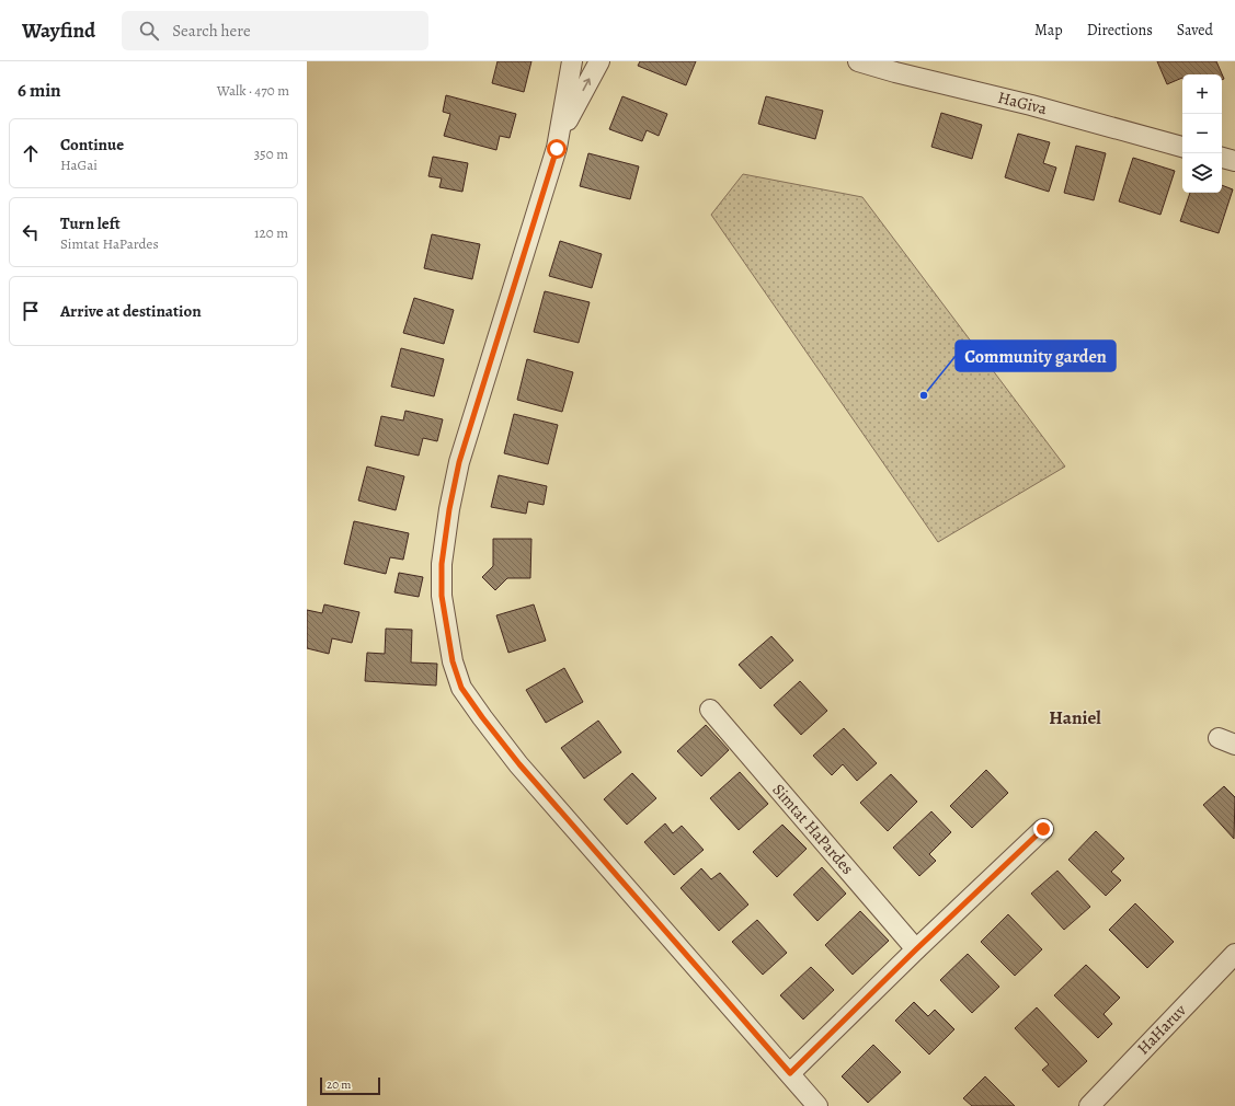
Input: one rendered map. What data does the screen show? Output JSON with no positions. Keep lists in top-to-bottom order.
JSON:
{
  "streets": {
    "street": ["HaGiva", "Simtat HaPardes", "HaHaruv"]
  },
  "districts": ["Haniel"],
  "places": ["Community garden"],
  "scale_bar": "20 m",
  "page": {
    "header": "Wayfind",
    "search": "Search here",
    "nav": ["Map", "Directions", "Saved"],
    "heading": ["6 min", "Walk · 470 m"],
    "map_buttons": ["+", "−"],
    "list": [
      ["Continue", "HaGai", "350 m"],
      ["Turn left", "Simtat HaPardes", "120 m"],
      "Arrive at destination"
    ],
    "scale": "20 m"
  }
}
